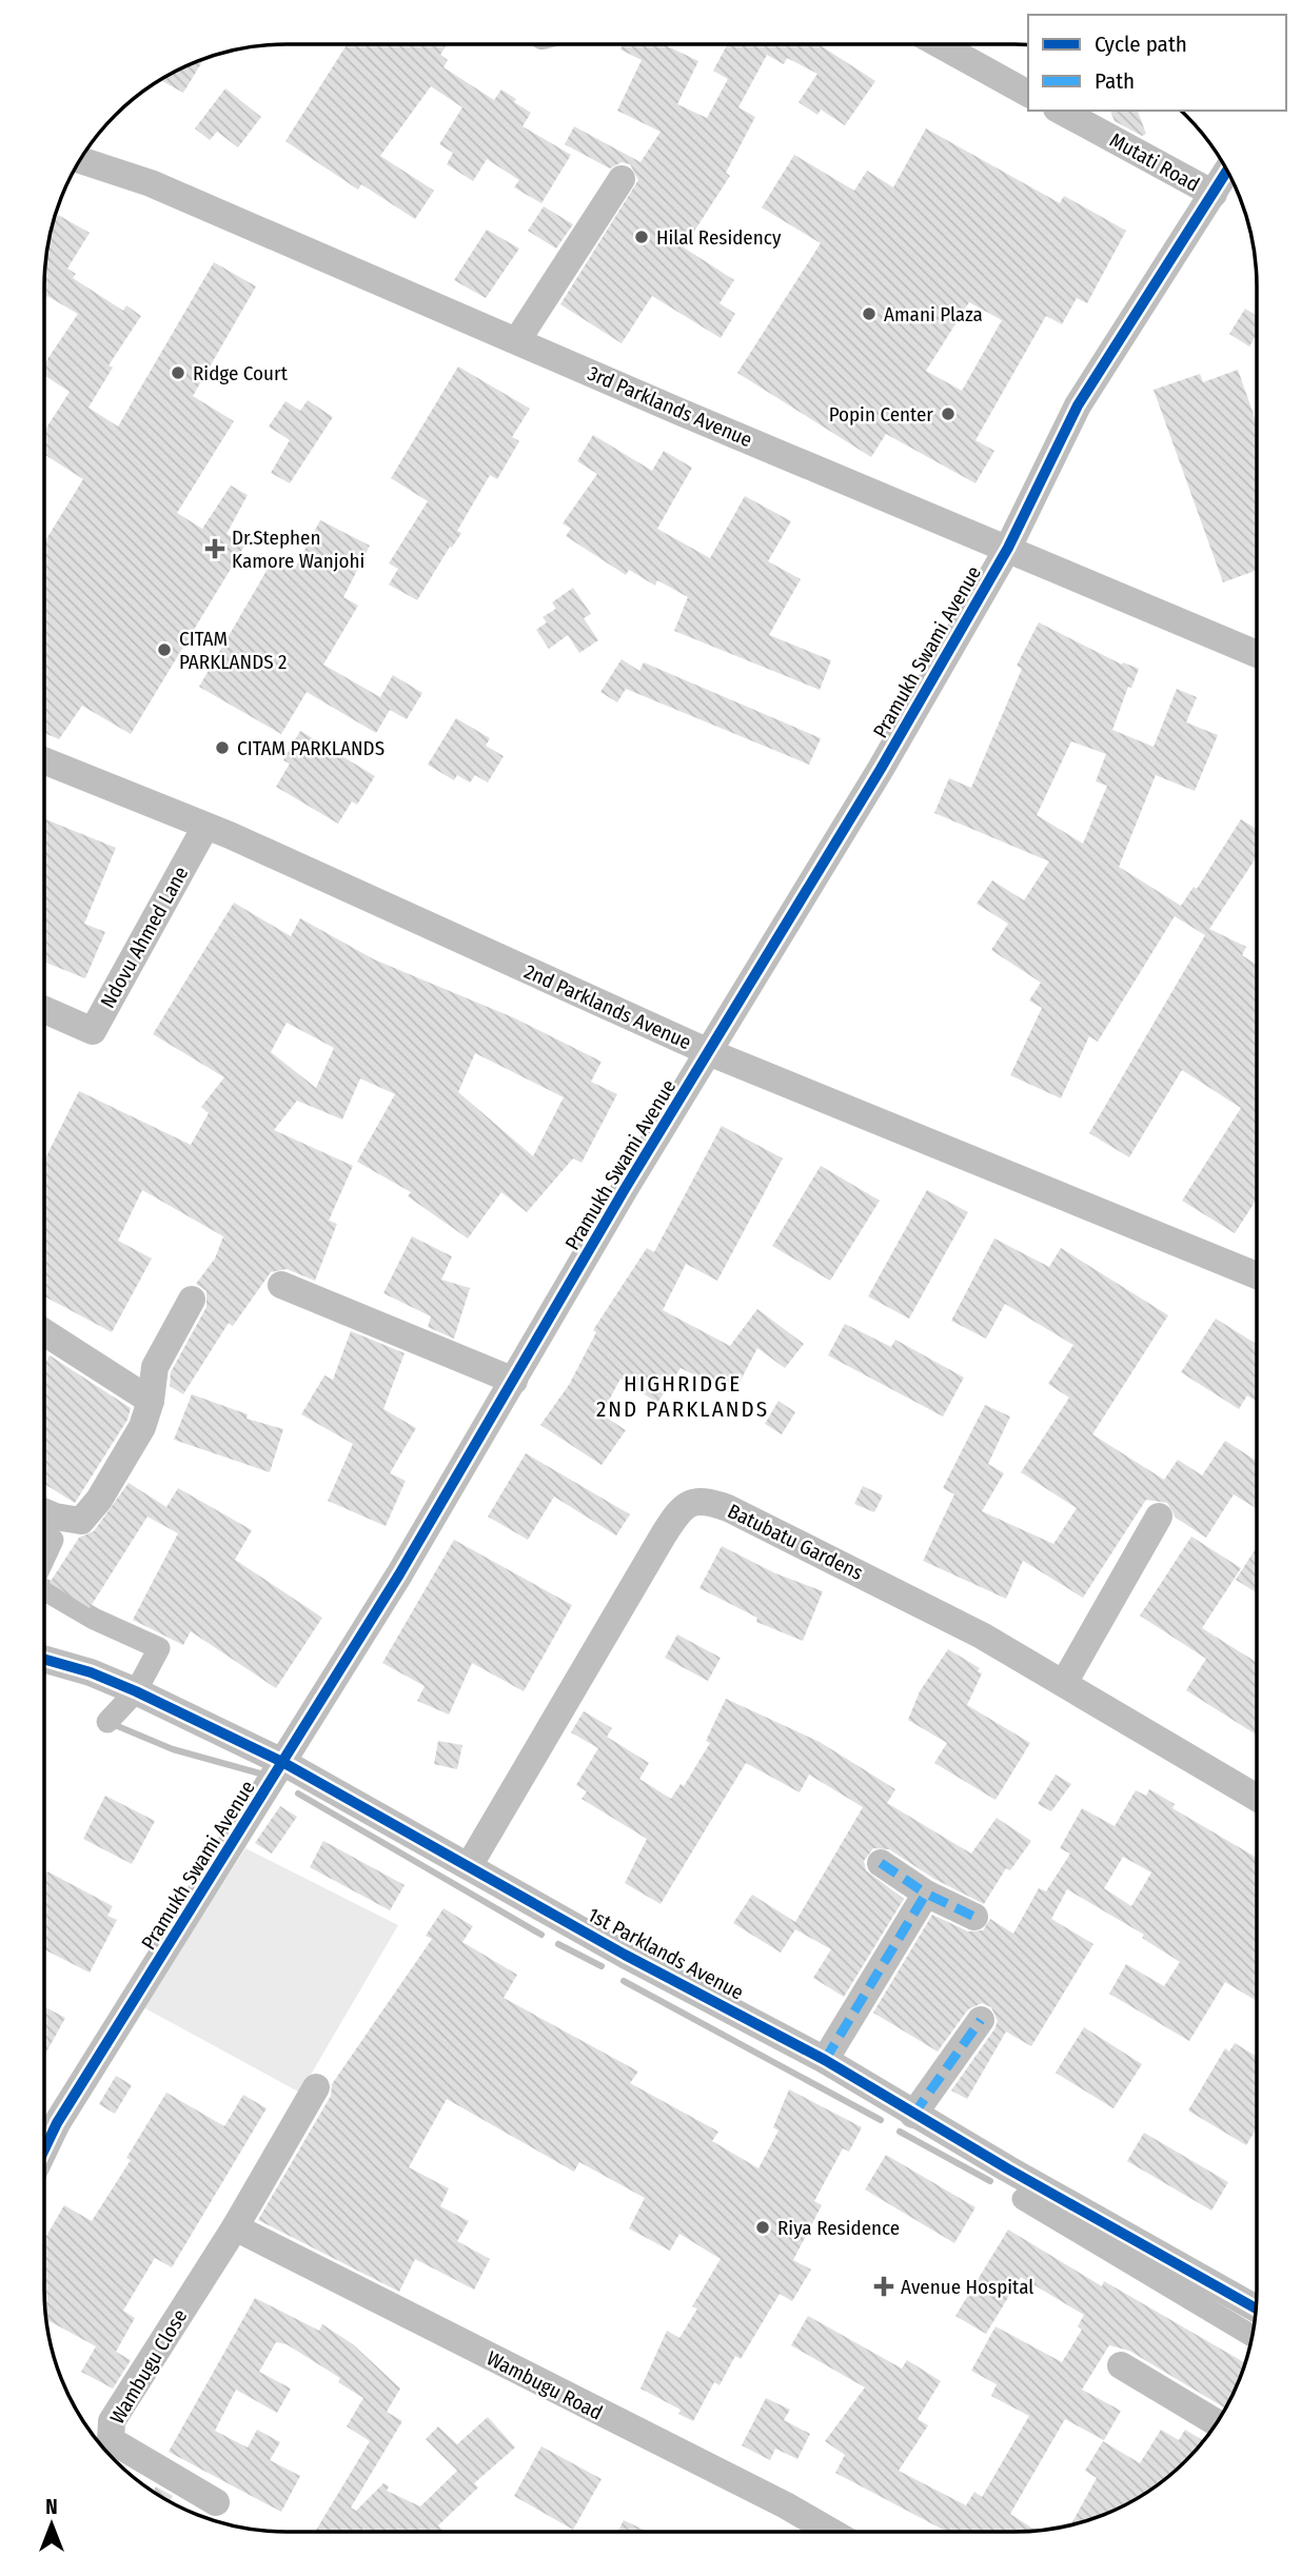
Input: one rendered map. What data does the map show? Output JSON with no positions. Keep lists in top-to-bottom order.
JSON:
{
  "streets": {
    "street": [
      "Mutati Road",
      "3rd Parklands Avenue",
      "Pramukh Swami Avenue",
      "Ndovu Ahmed Lane",
      "2nd Parklands Avenue",
      "Batubatu Gardens",
      "1st Parklands Avenue",
      "Wambugu Close",
      "Wambugu Road"
    ]
  },
  "crossings": [
    ["Mutati Road", "Pramukh Swami Avenue"],
    ["3rd Parklands Avenue", "Pramukh Swami Avenue"],
    ["Pramukh Swami Avenue", "2nd Parklands Avenue"],
    ["Pramukh Swami Avenue", "1st Parklands Avenue"],
    ["Ndovu Ahmed Lane", "2nd Parklands Avenue"],
    ["Batubatu Gardens", "1st Parklands Avenue"],
    ["Wambugu Close", "Wambugu Road"]
  ],
  "districts": ["HIGHRIDGE 2ND PARKLANDS"],
  "places": {
    "other": [
      "Hilal Residency",
      "Amani Plaza",
      "Ridge Court",
      "Popin Center",
      "CITAM PARKLANDS 2",
      "CITAM PARKLANDS",
      "Riya Residence"
    ],
    "health": ["Dr.Stephen Kamore Wanjohi", "Avenue Hospital"]
  },
  "legend": ["Cycle path", "Path"],
  "north": "top"
}
